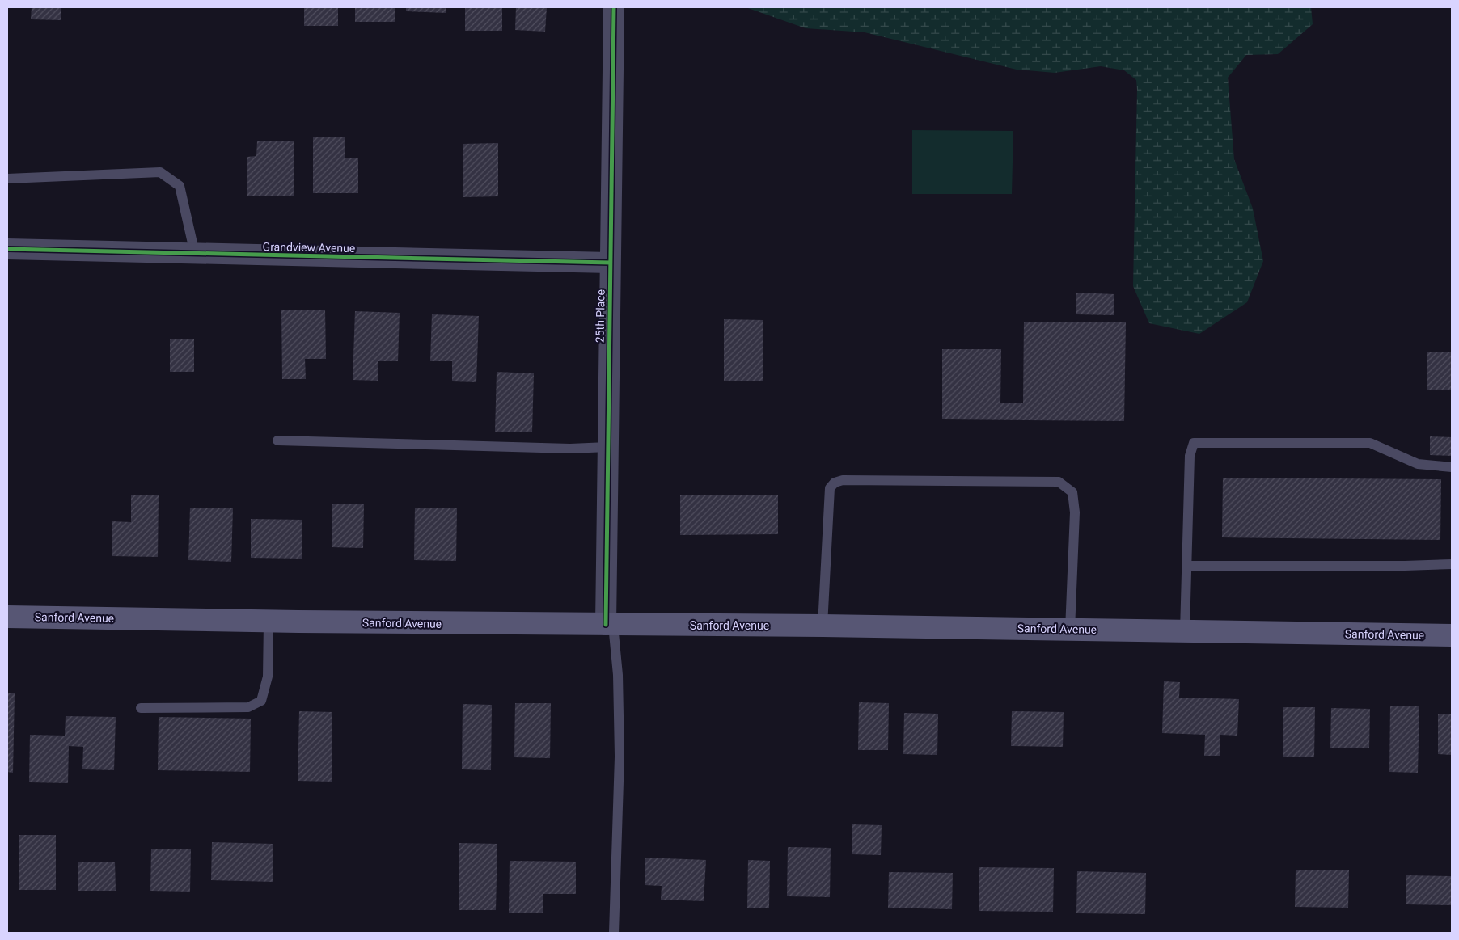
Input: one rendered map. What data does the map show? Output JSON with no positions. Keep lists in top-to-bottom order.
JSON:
{
  "streets": {
    "main road": ["Sanford Avenue"],
    "street": ["Grandview Avenue", "25th Place"]
  },
  "crossings": [
    ["Grandview Avenue", "25th Place"],
    ["25th Place", "Sanford Avenue"]
  ]
}
